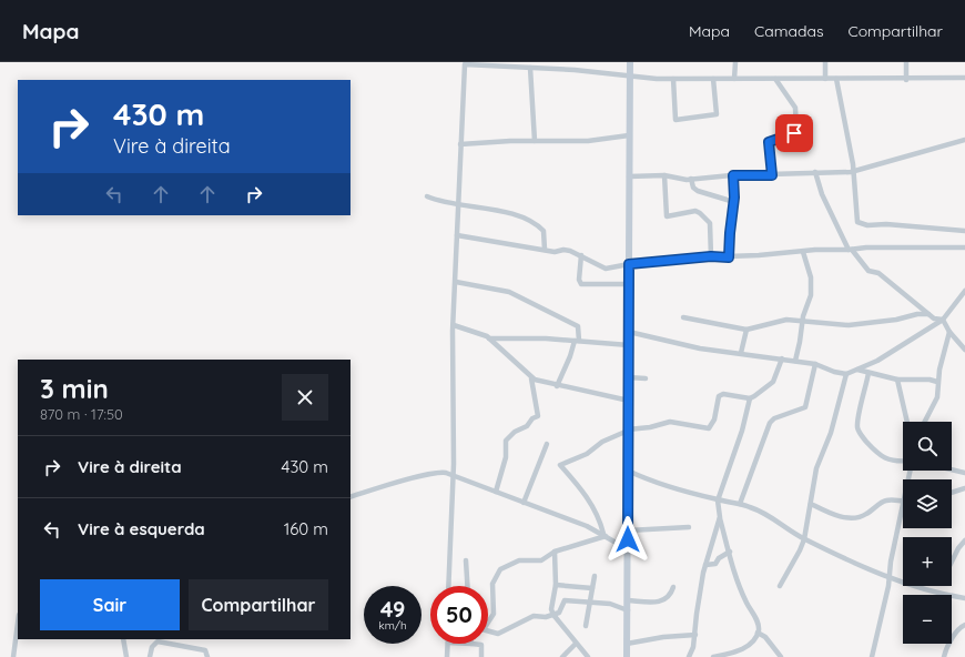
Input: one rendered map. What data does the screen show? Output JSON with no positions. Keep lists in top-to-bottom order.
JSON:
{
  "page": {
    "header": "Mapa",
    "nav": ["Mapa", "Camadas", "Compartilhar"],
    "turn": ["430 m", "Vire à direita"],
    "heading": ["3 min", "870 m · 17:50"],
    "map_buttons": ["+", "−"],
    "list": [
      {
        "name": "Vire à direita",
        "value": "430 m"
      },
      {
        "name": "Vire à esquerda",
        "value": "160 m"
      }
    ],
    "buttons": ["Sair", "Compartilhar"],
    "speed": "49 km/h",
    "limit": "50"
  }
}
